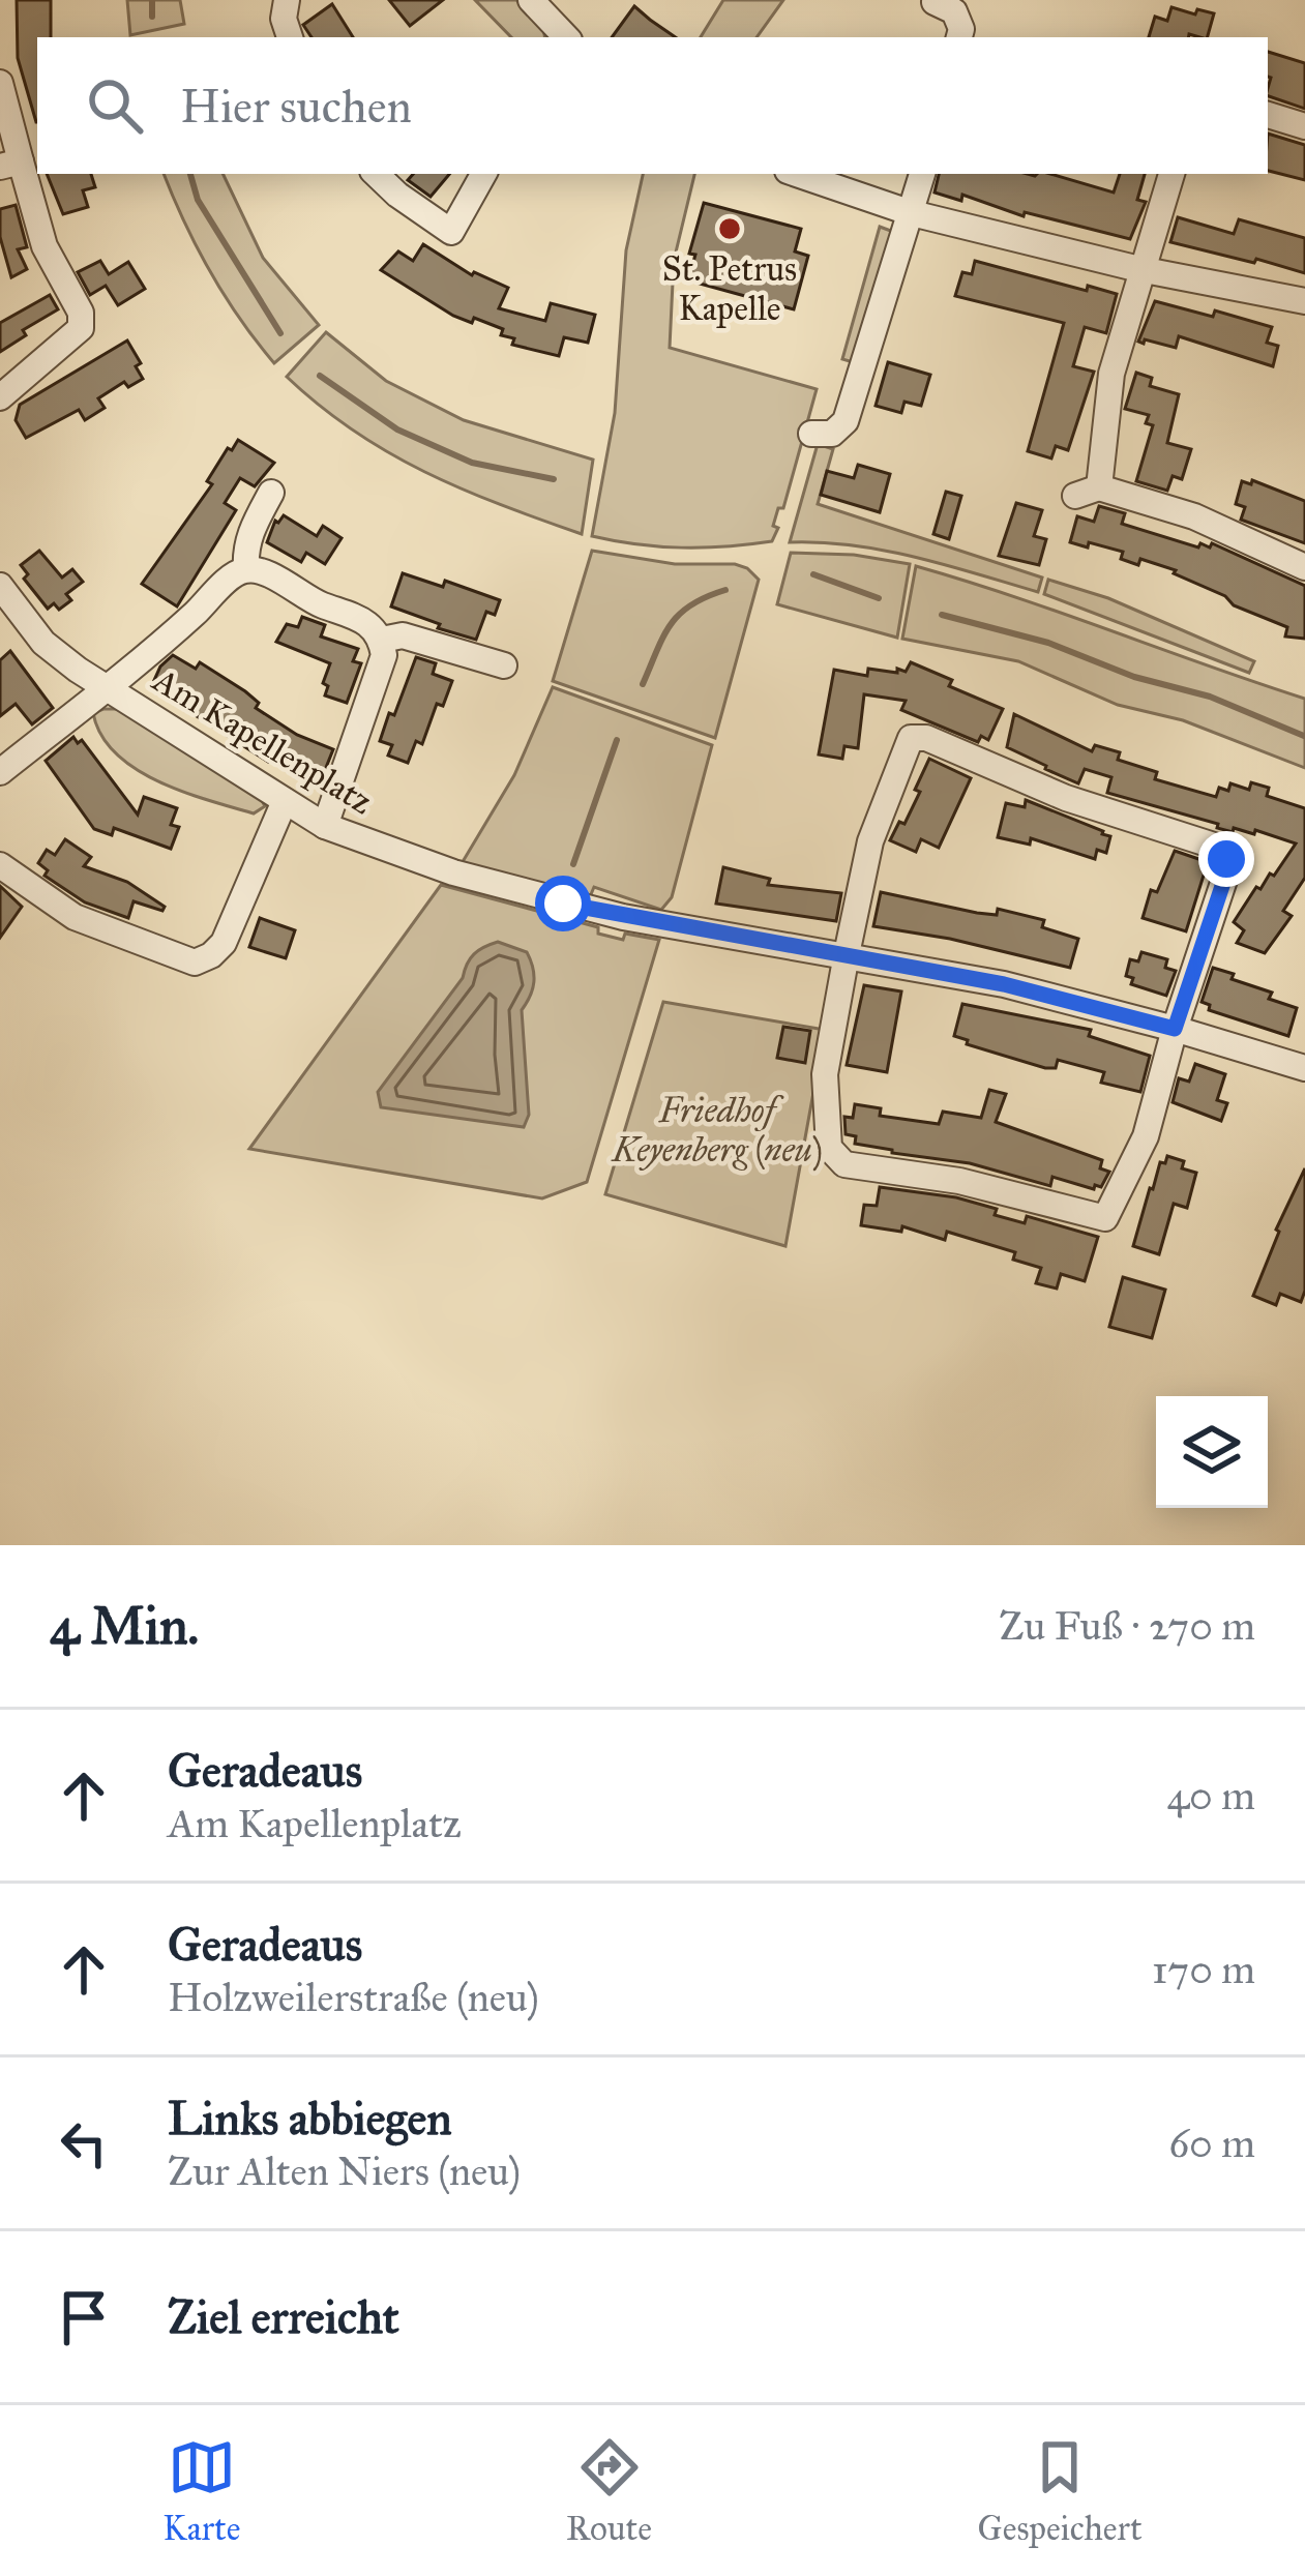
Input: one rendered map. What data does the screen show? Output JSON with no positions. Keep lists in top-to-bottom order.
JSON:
{
  "streets": {
    "street": ["Am Kapellenplatz"]
  },
  "parks": ["Friedhof Keyenberg (neu)"],
  "places": ["St. Petrus Kapelle"],
  "page": {
    "search": "Hier suchen",
    "heading": ["4 Min.", "Zu Fuß · 270 m"],
    "list": [
      ["Geradeaus", "Am Kapellenplatz", "40 m"],
      ["Geradeaus", "Holzweilerstraße (neu)", "170 m"],
      ["Links abbiegen", "Zur Alten Niers (neu)", "60 m"],
      "Ziel erreicht"
    ],
    "nav": ["Karte", "Route", "Gespeichert"]
  }
}
